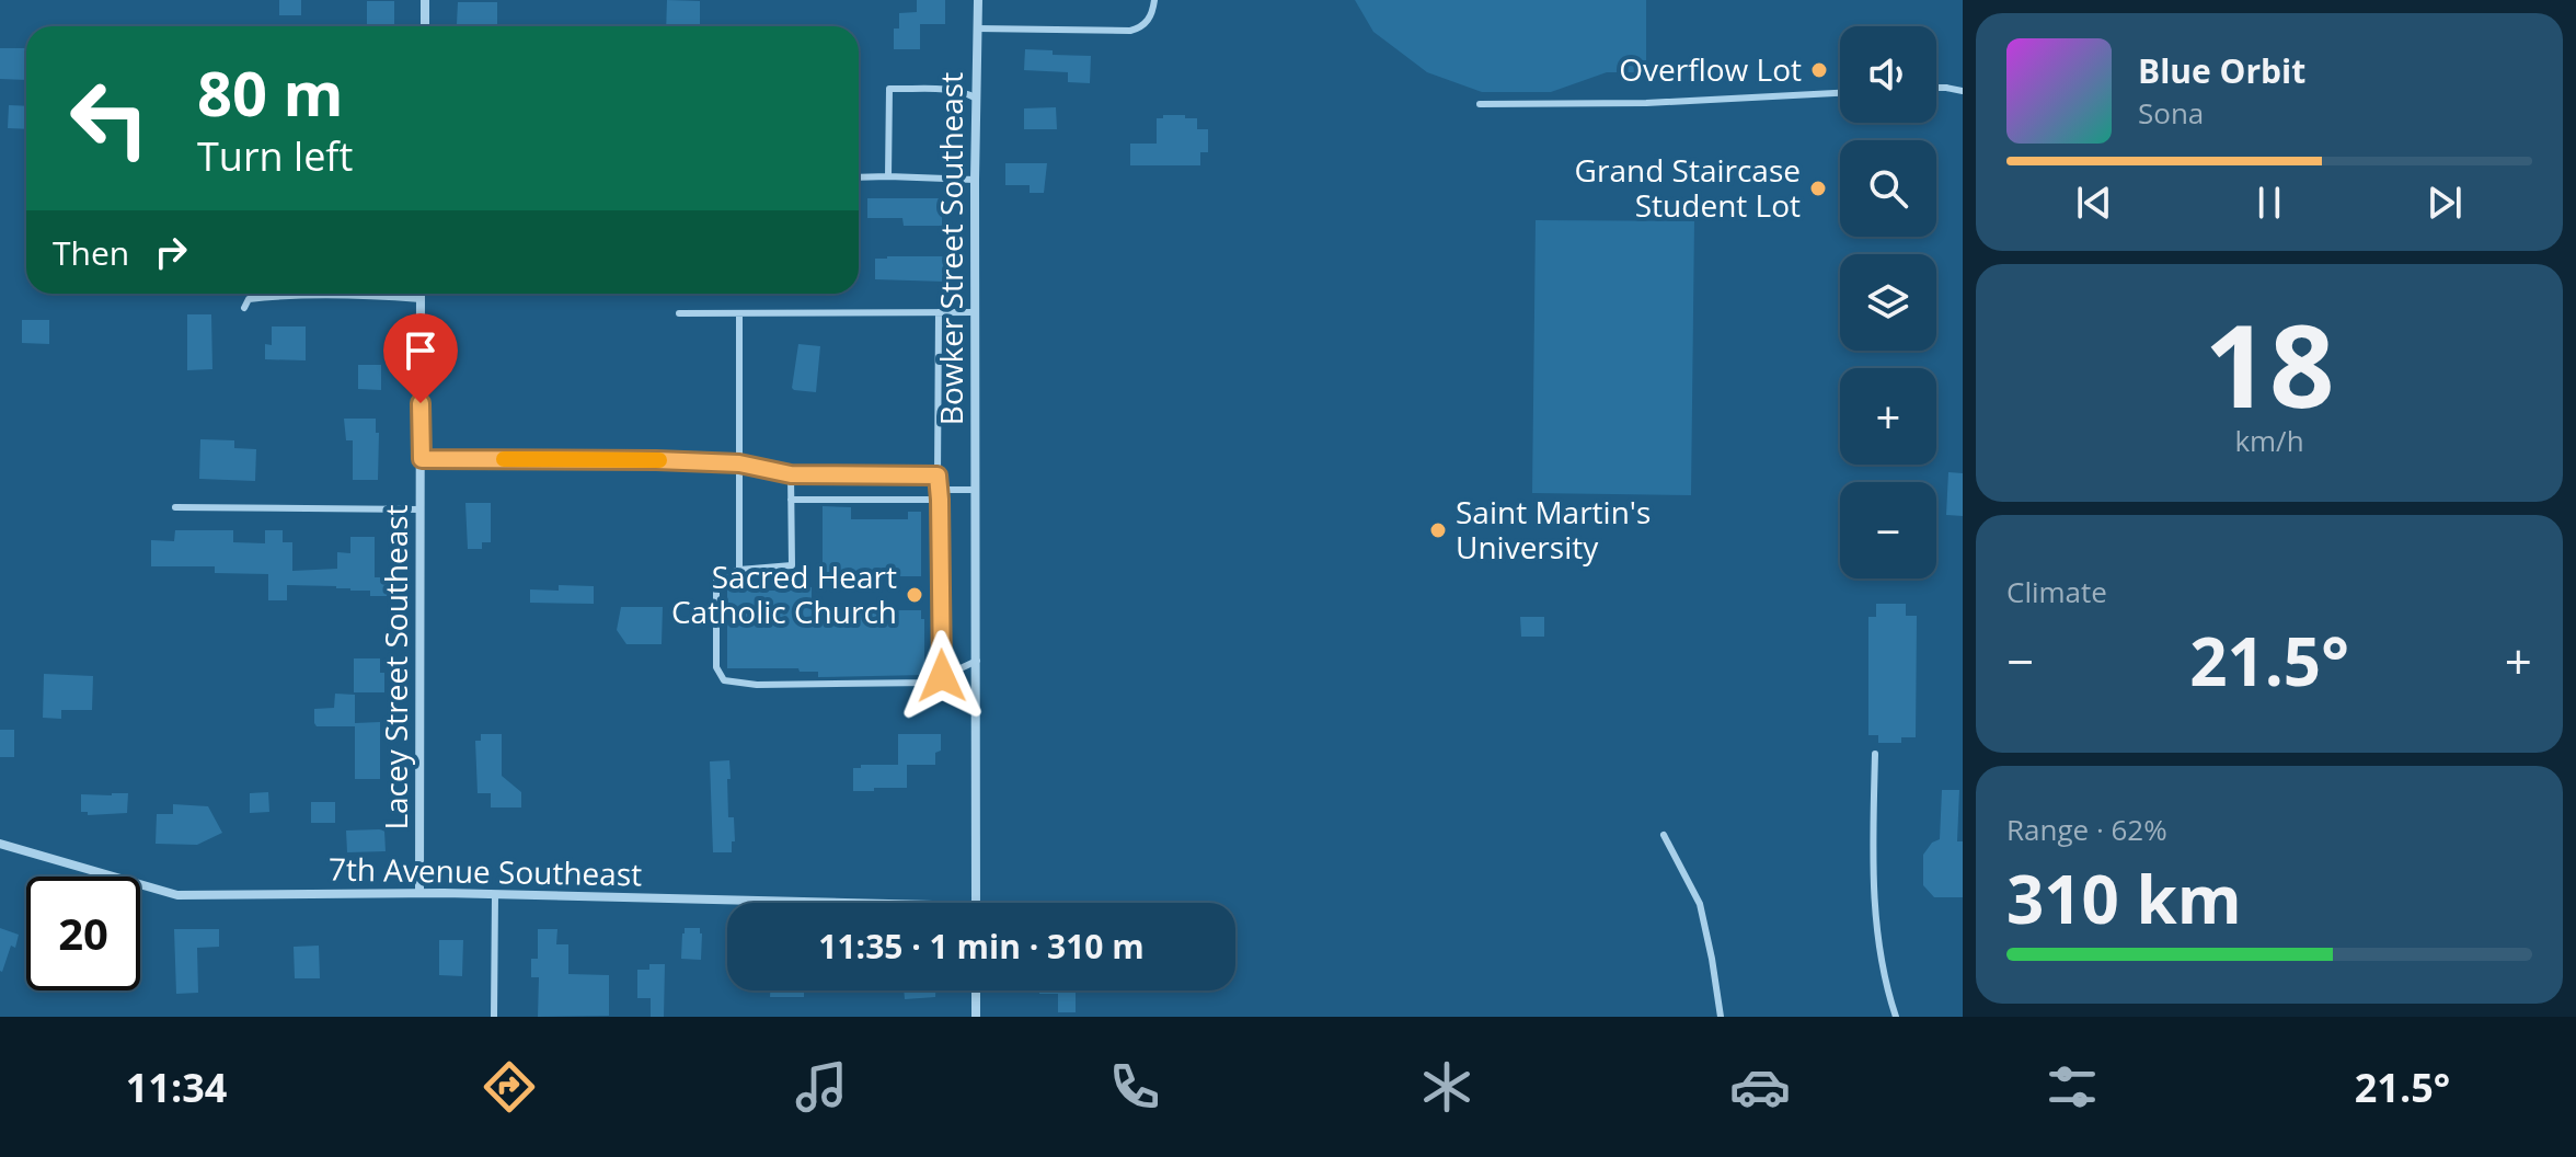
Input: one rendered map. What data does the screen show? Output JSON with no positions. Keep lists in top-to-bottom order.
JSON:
{
  "streets": {
    "street": ["Bowker Street Southeast", "Lacey Street Southeast", "7th Avenue Southeast"]
  },
  "crossings": [
    ["Lacey Street Southeast", "7th Avenue Southeast"]
  ],
  "places": [
    "Overflow Lot",
    "Grand Staircase Student Lot",
    "Saint Martin's University",
    "Sacred Heart Catholic Church"
  ],
  "page": {
    "map_buttons": ["+", "−"],
    "turn": ["80 m", "Turn left"],
    "song": ["Blue Orbit", "Sona"],
    "then": "Then",
    "tile": [
      ["18", "km/h"],
      "Climate",
      ["Range · 62%", "310 km"]
    ],
    "heat": ["−", "21.5°", "+"],
    "limit": "20",
    "trip": "11:35 · 1 min · 310 m",
    "tabs": ["11:34", "21.5°"]
  }
}
